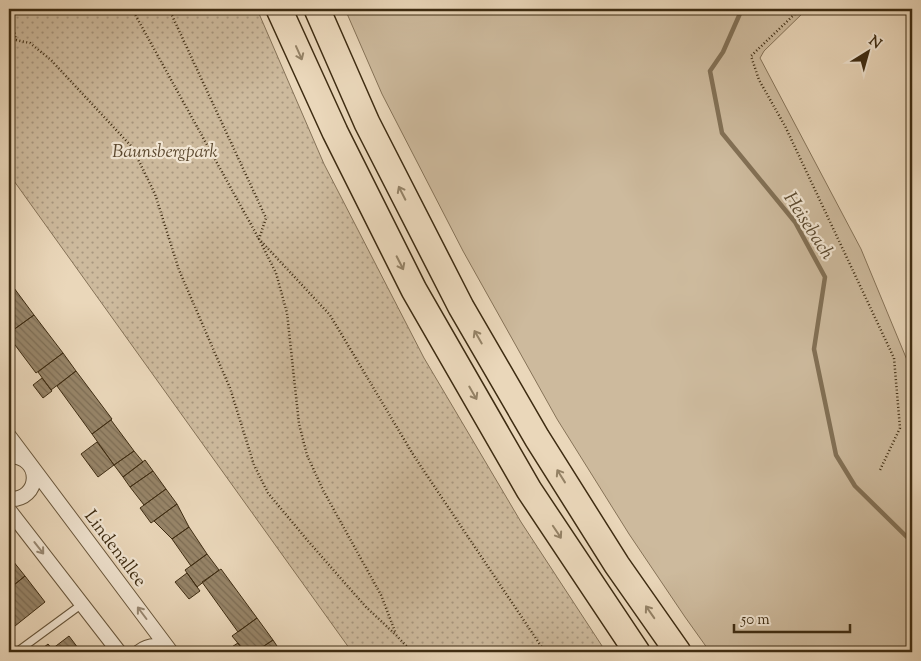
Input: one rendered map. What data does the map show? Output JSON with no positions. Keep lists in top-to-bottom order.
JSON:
{
  "streets": {
    "street": ["Lindenallee"]
  },
  "water": ["Heisebach"],
  "parks": ["Baunsbergpark"],
  "scale_bar": "50 m",
  "north": "top right"
}
